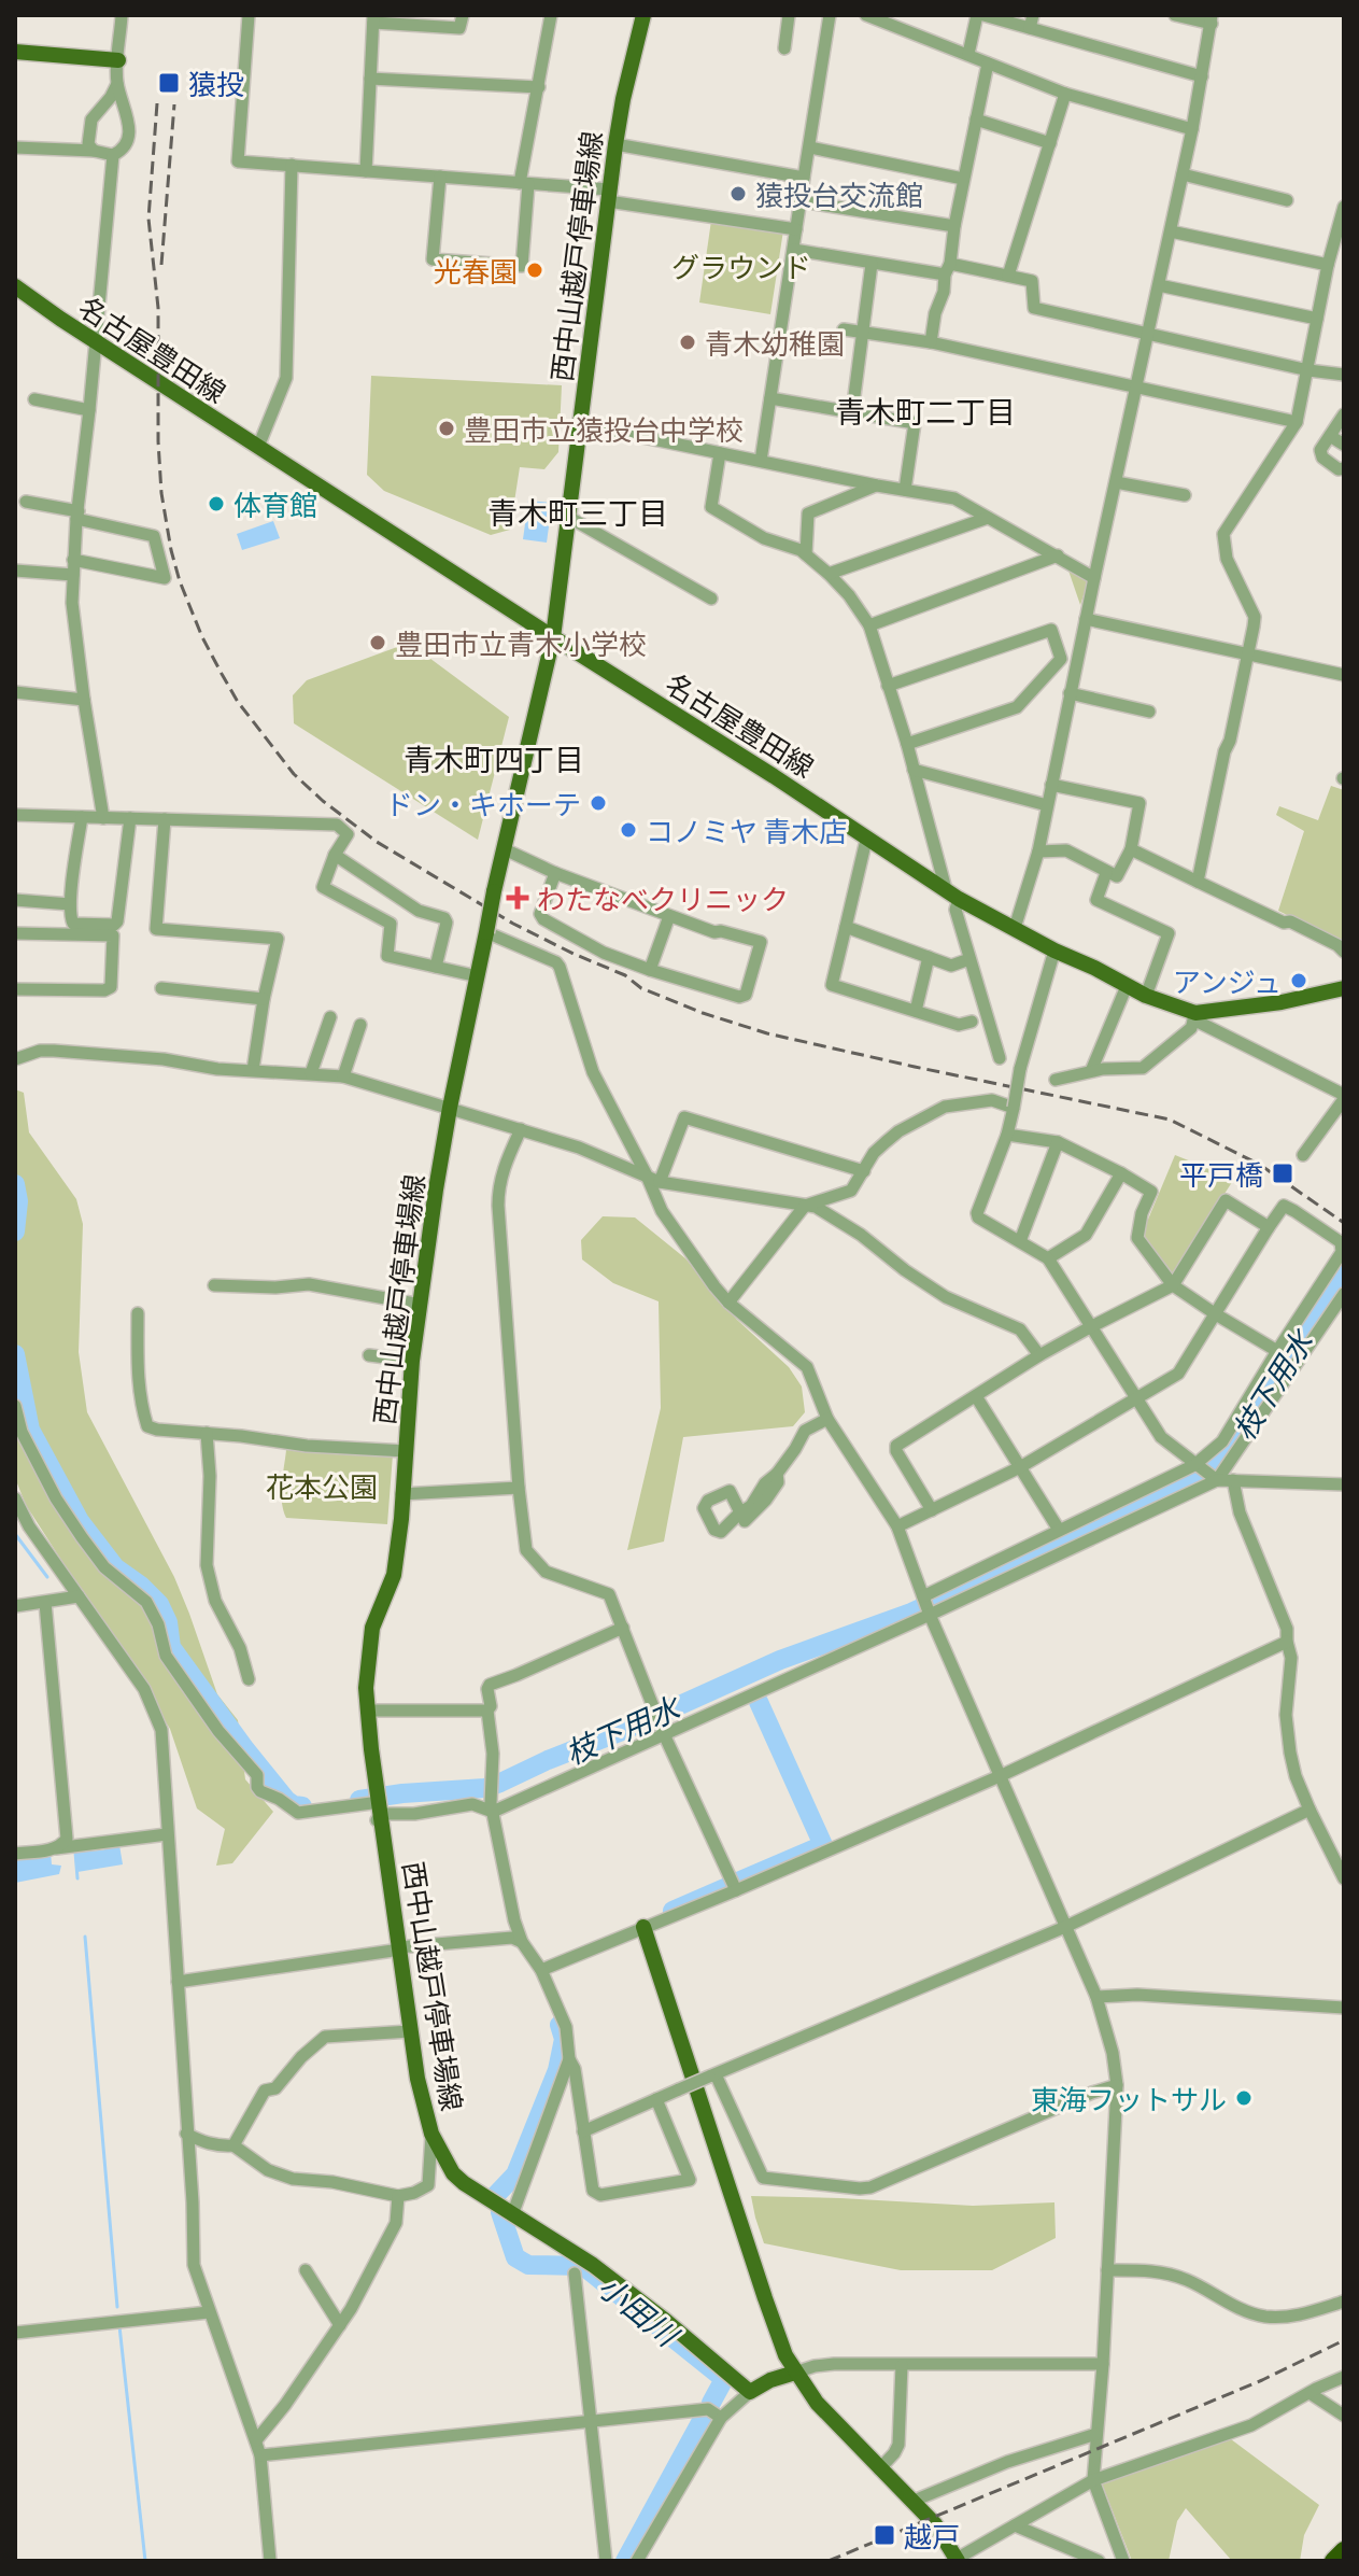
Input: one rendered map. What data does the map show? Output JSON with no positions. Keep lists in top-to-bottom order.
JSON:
{
  "streets": {
    "main road": ["西中山越戸停車場線", "名古屋豊田線"]
  },
  "crossings": [
    ["西中山越戸停車場線", "名古屋豊田線"]
  ],
  "districts": ["青木町二丁目", "青木町三丁目", "青木町四丁目"],
  "water": ["枝下用水", "小田川"],
  "parks": ["グラウンド", "花本公園"],
  "places": {
    "transit": ["猿投", "平戸橋", "越戸"],
    "other": [
      "猿投台交流館",
      "光春園",
      "青木幼稚園",
      "豊田市立猿投台中学校",
      "体育館",
      "豊田市立青木小学校",
      "ドン・キホーテ",
      "コノミヤ 青木店",
      "アンジュ",
      "東海フットサル"
    ],
    "health": ["わたなべクリニック"]
  }
}
